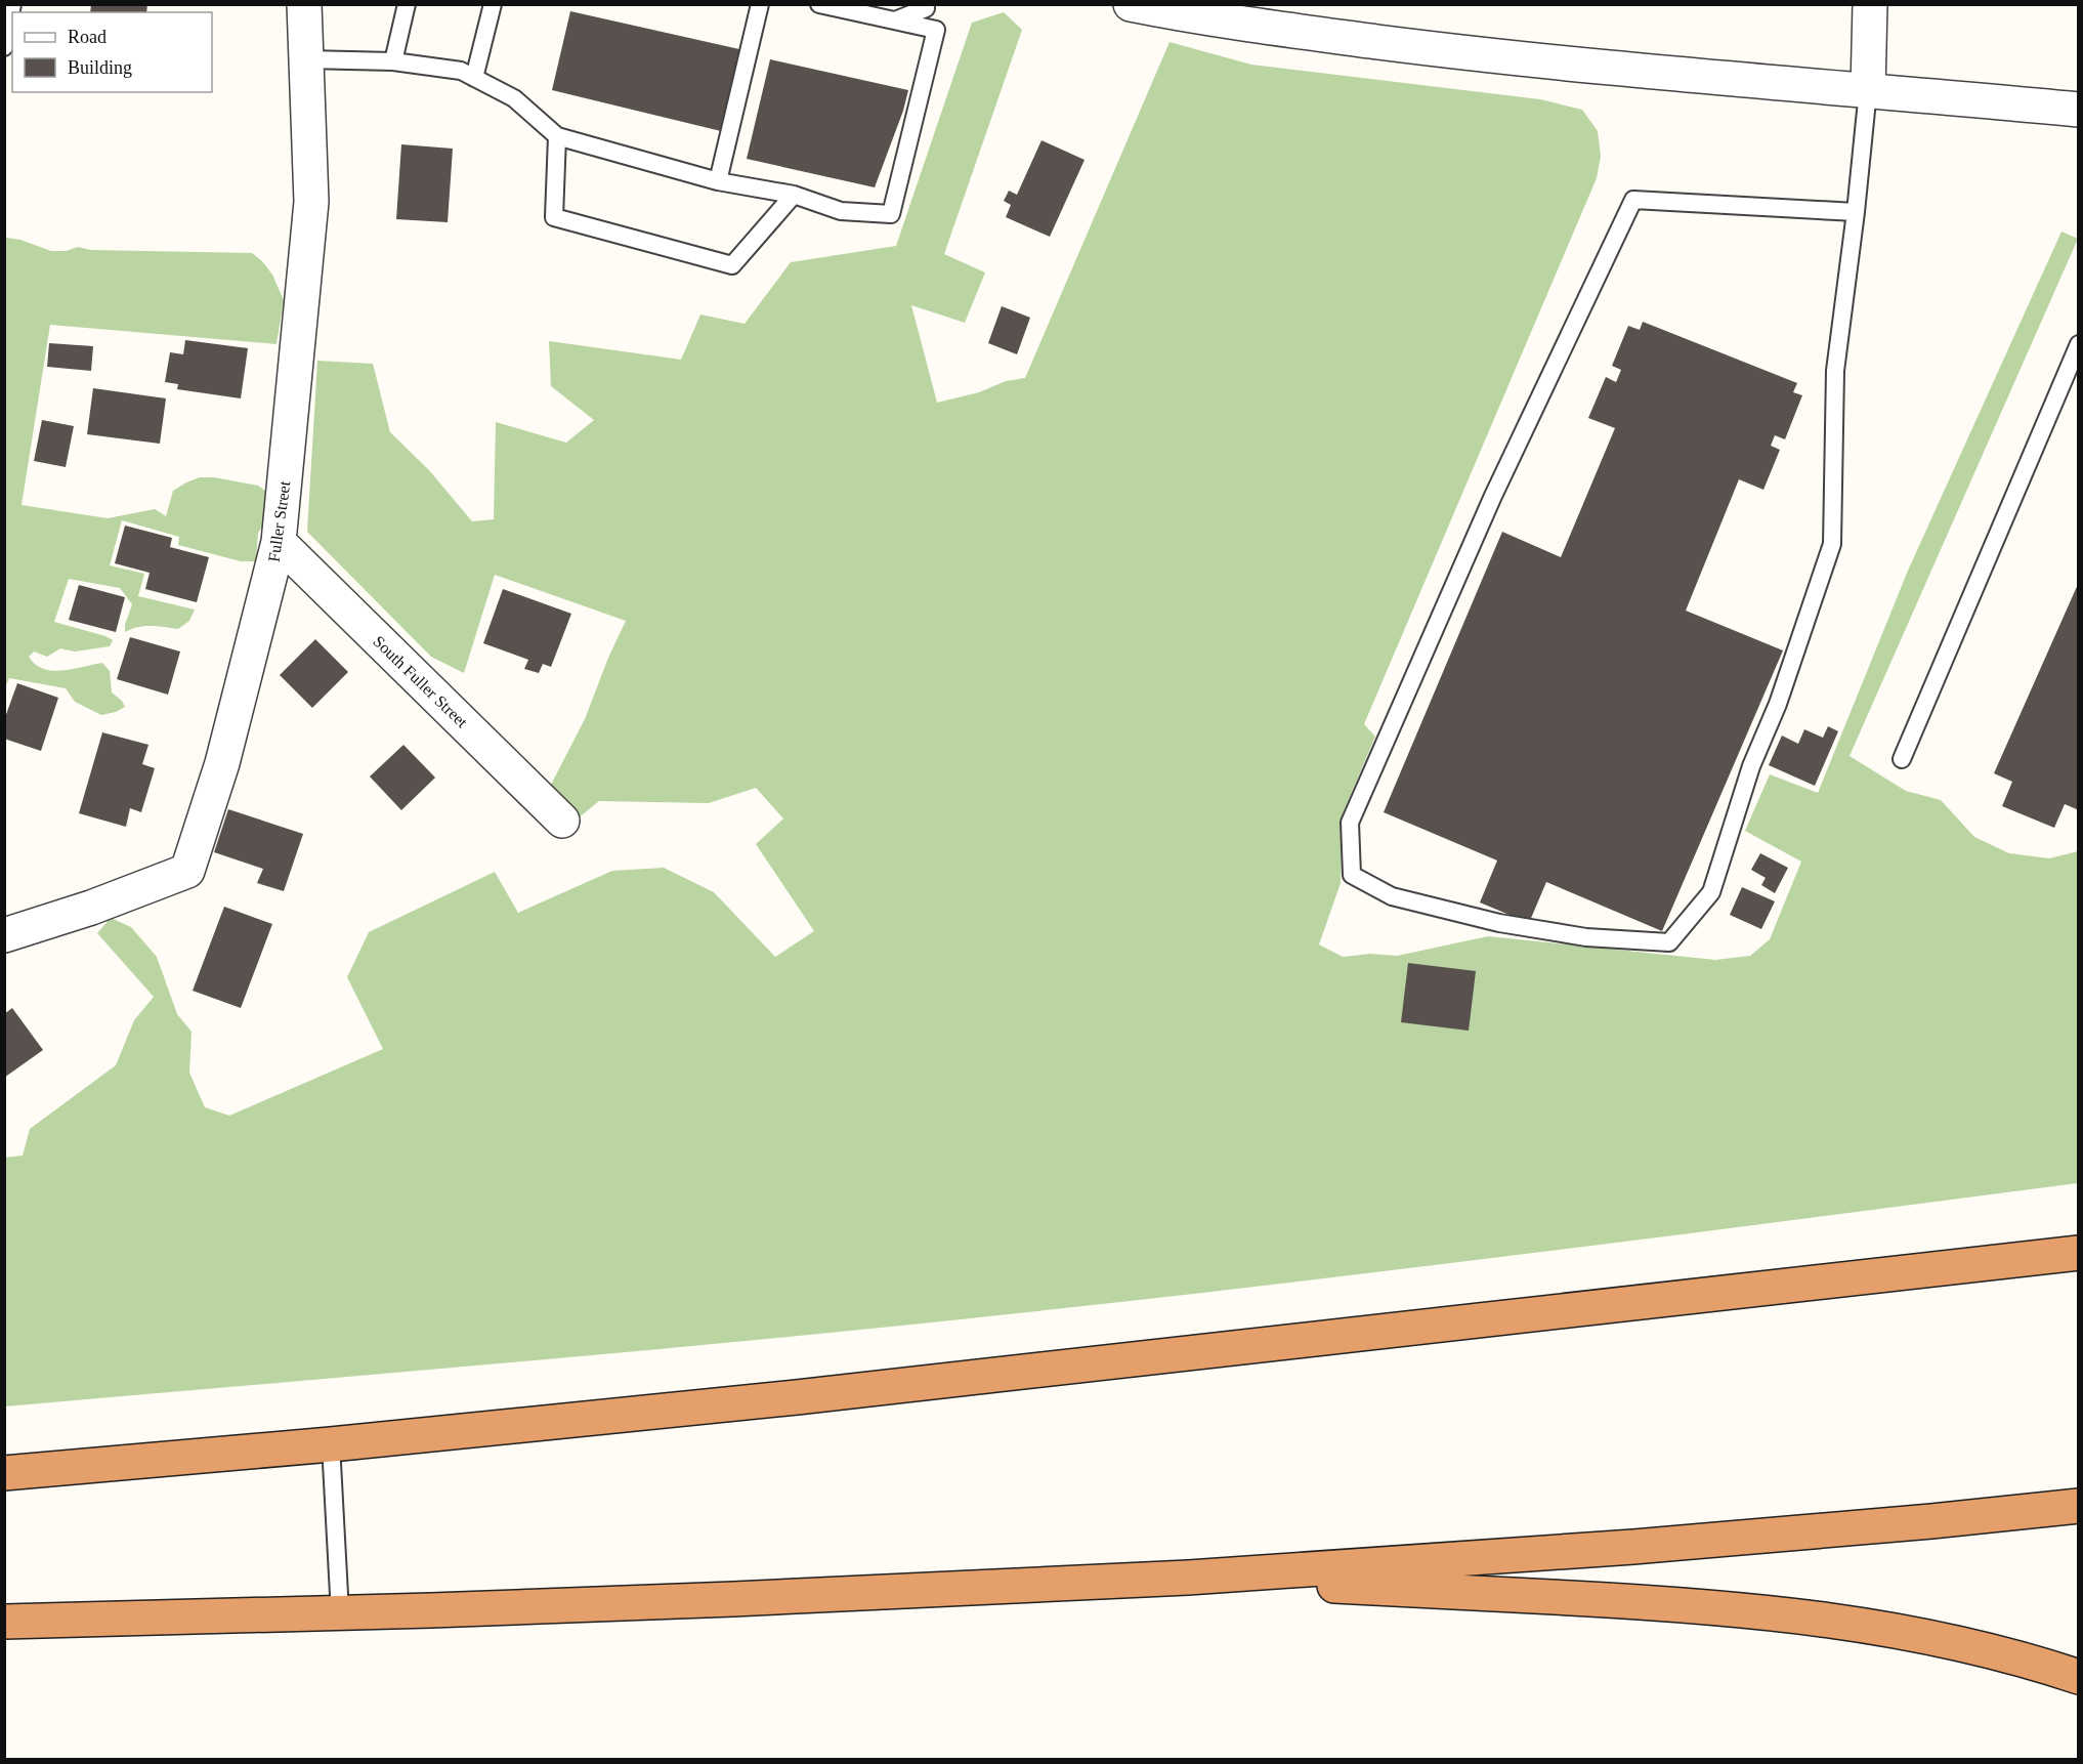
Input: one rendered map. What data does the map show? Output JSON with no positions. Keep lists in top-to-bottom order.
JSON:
{
  "streets": {
    "street": ["Fuller Street", "South Fuller Street"]
  },
  "crossings": [
    ["Fuller Street", "South Fuller Street"]
  ],
  "legend": ["Road", "Building"]
}
